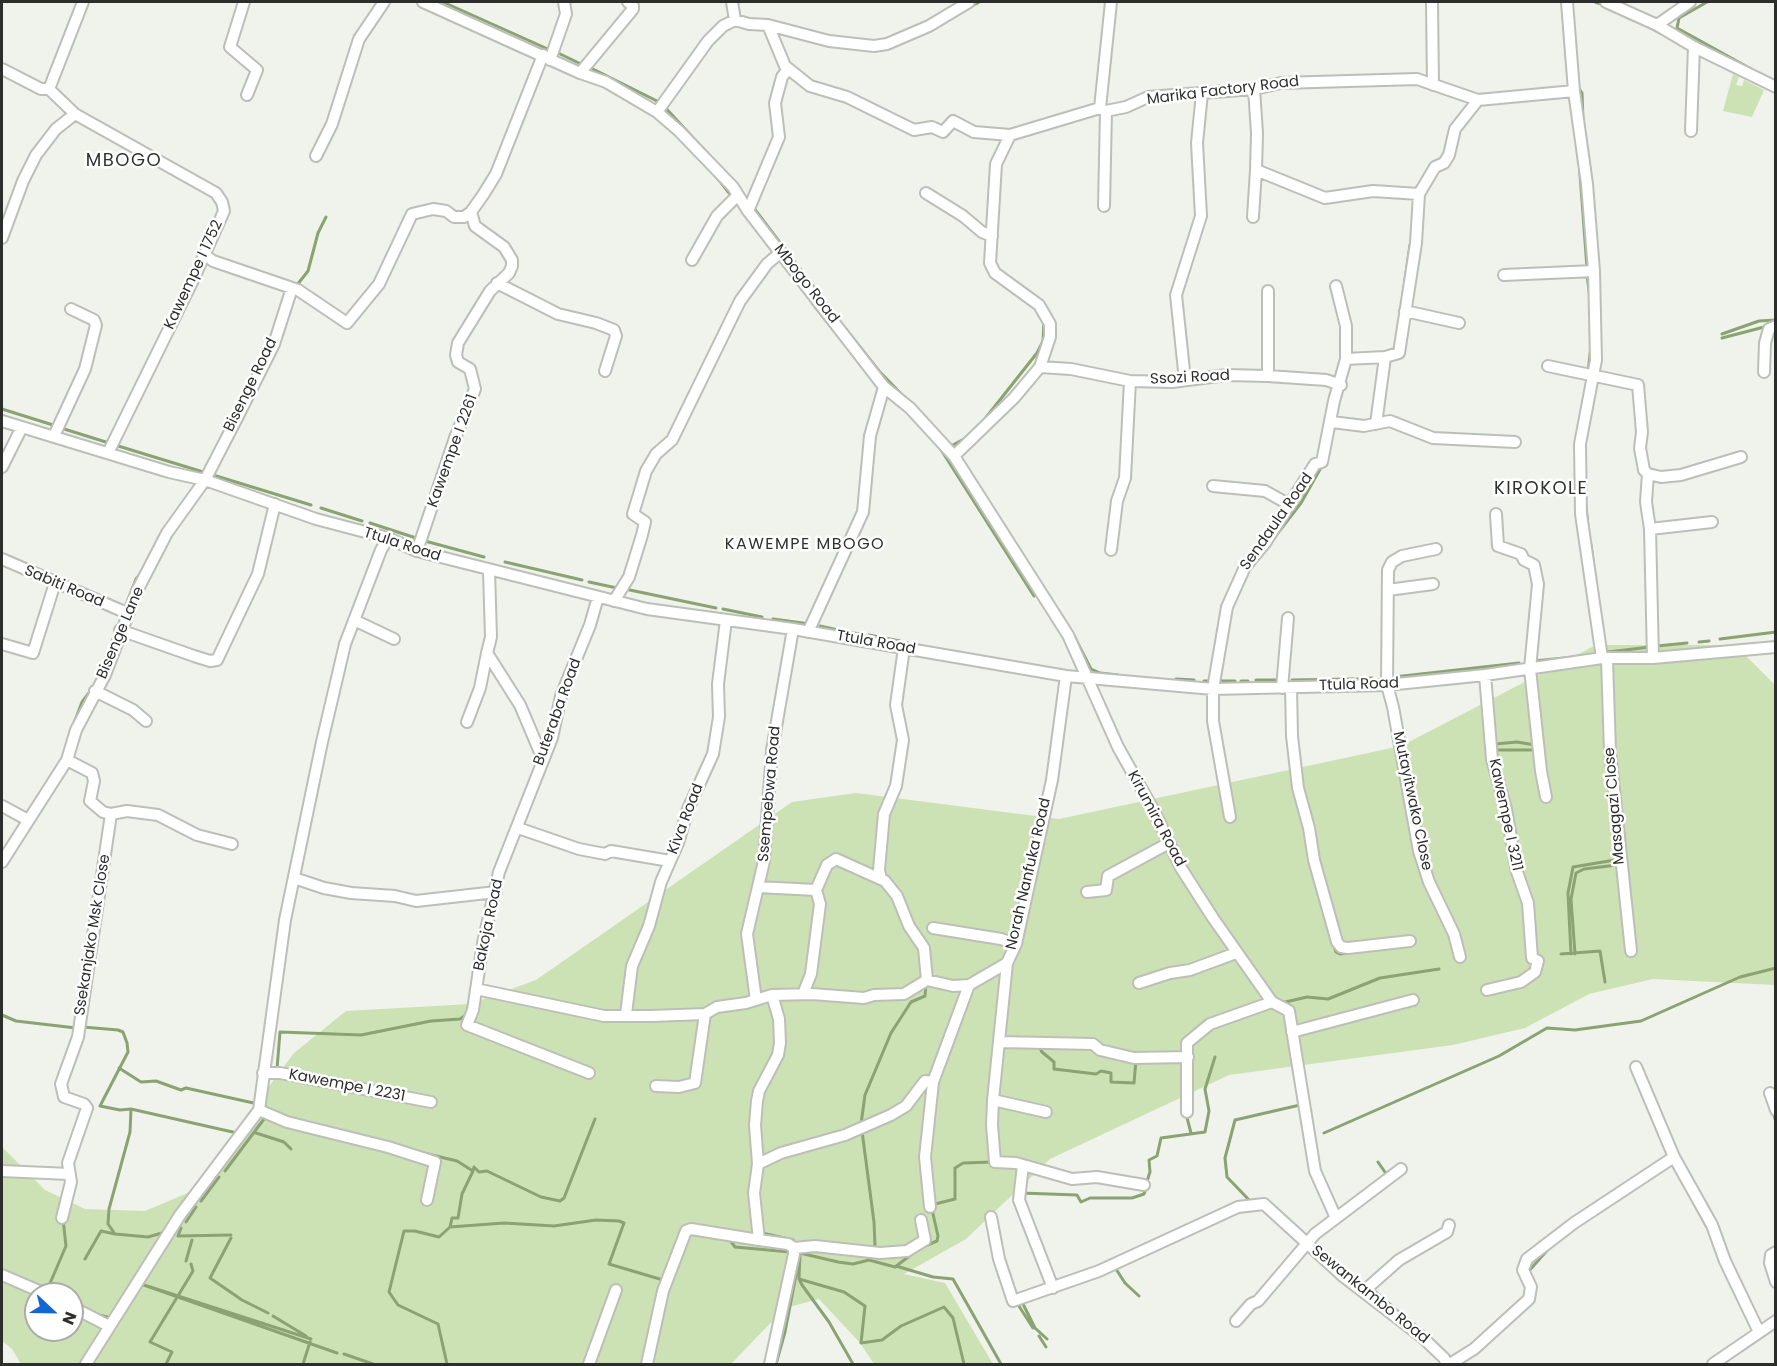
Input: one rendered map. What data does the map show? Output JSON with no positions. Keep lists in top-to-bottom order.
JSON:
{
  "streets": {
    "street": [
      "Marika Factory Road",
      "Kawempe I 1752",
      "Mbogo Road",
      "Ssozi Road",
      "Bisenge Road",
      "Kawempe I 2261",
      "Sendaula Road",
      "Ttula Road",
      "Sabiti Road",
      "Bisenge Lane",
      "Buteraba Road",
      "Ssempebwa Road",
      "Mutayitwako Close",
      "Masagazi Close",
      "Kawempe I 3211",
      "Kiva Road",
      "Kirumira Road",
      "Norah Nanfuka Road",
      "Bakoja Road",
      "Ssekanjako Msk Close",
      "Kawempe I 2231",
      "Sewankambo Road"
    ]
  },
  "crossings": [
    ["Marika Factory Road", "Masagazi Close"],
    ["Kawempe I 1752", "Ttula Road"],
    ["Mbogo Road", "Ttula Road"],
    ["Mbogo Road", "Kirumira Road"],
    ["Ssozi Road", "Sendaula Road"],
    ["Bisenge Road", "Ttula Road"],
    ["Bisenge Road", "Bisenge Lane"],
    ["Kawempe I 2261", "Ttula Road"],
    ["Sendaula Road", "Ttula Road"],
    ["Ttula Road", "Bisenge Lane"],
    ["Ttula Road", "Buteraba Road"],
    ["Ttula Road", "Ssempebwa Road"],
    ["Ttula Road", "Mutayitwako Close"],
    ["Ttula Road", "Masagazi Close"],
    ["Ttula Road", "Kawempe I 3211"],
    ["Ttula Road", "Kiva Road"],
    ["Ttula Road", "Kirumira Road"],
    ["Ttula Road", "Norah Nanfuka Road"],
    ["Sabiti Road", "Bisenge Lane"],
    ["Buteraba Road", "Bakoja Road"]
  ],
  "districts": ["MBOGO", "KIROKOLE", "KAWEMPE MBOGO"],
  "north": "right"
}
